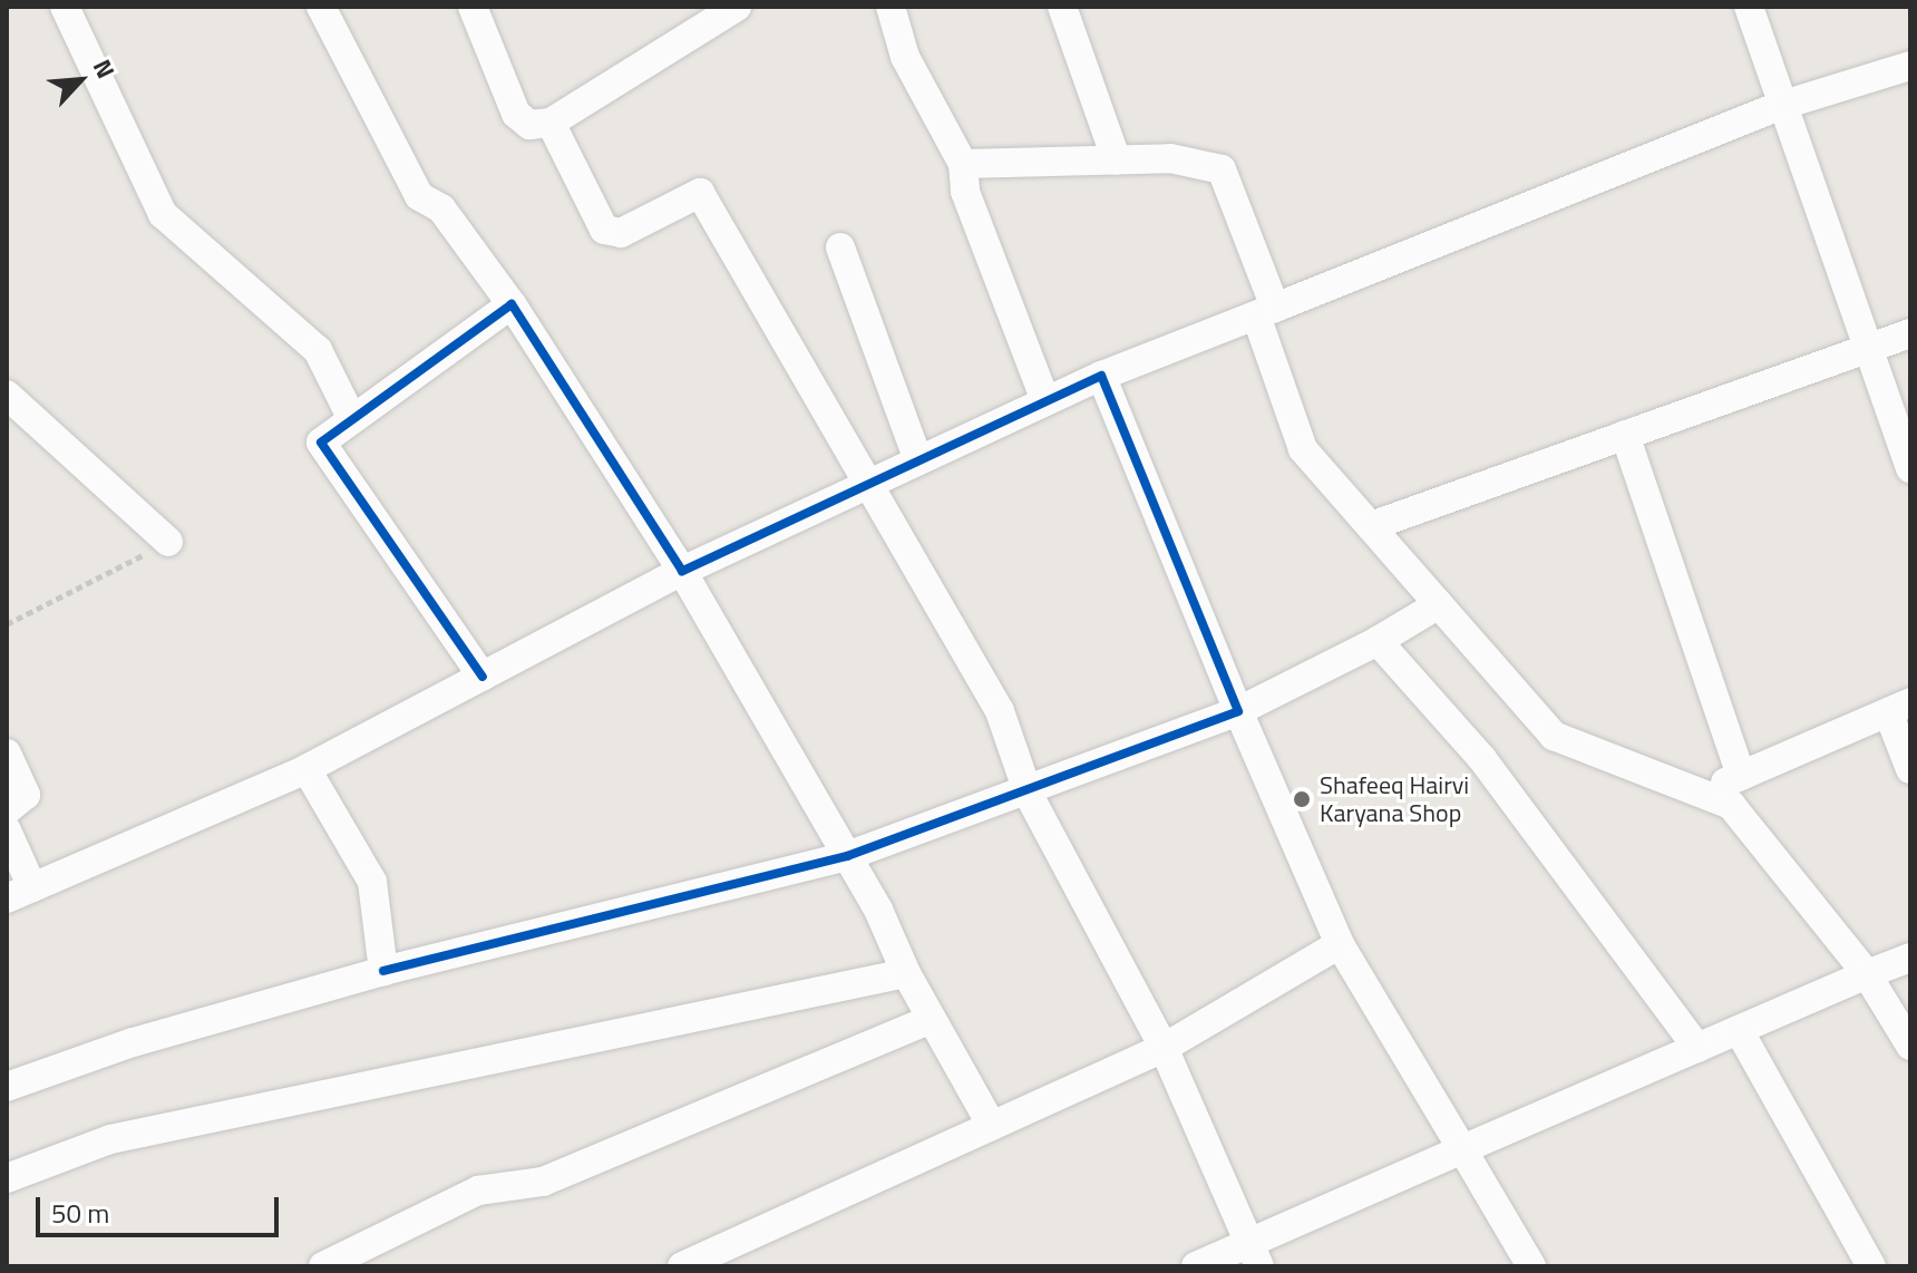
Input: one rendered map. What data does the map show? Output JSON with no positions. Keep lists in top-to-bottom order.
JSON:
{
  "places": ["Shafeeq Hairvi Karyana Shop"],
  "scale_bar": "50 m",
  "north": "top right"
}
